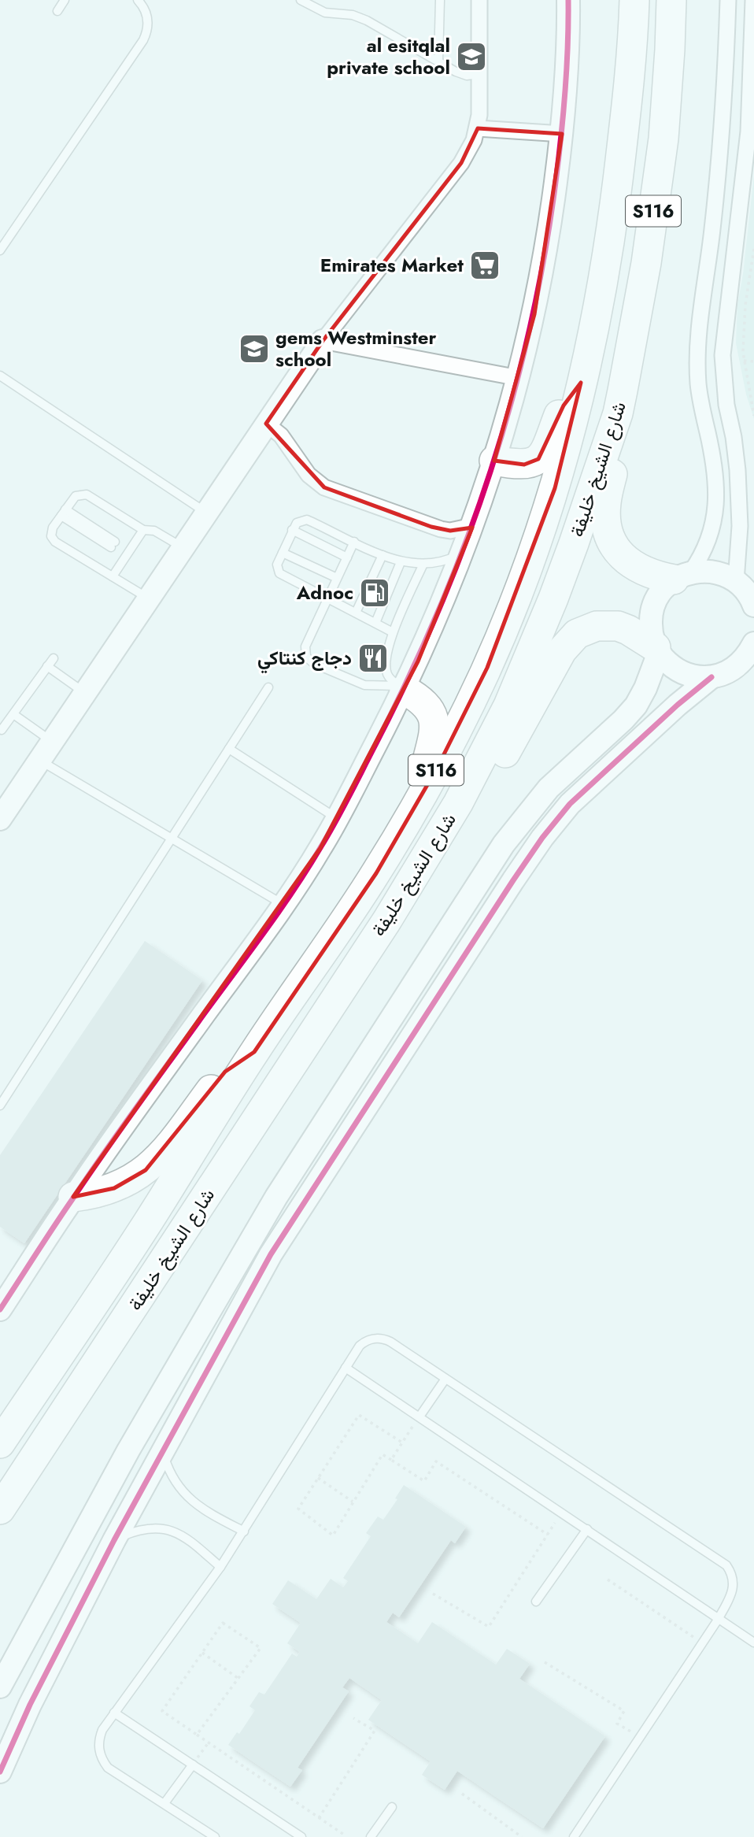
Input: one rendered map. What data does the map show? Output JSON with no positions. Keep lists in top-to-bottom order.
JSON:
{
  "streets": {
    "highway": ["S116", "شارع الشيخ خليفة"]
  },
  "places": {
    "school or university": ["al esitqlal private school", "gems Westminster school"],
    "supermarket": ["Emirates Market"],
    "fuel station": ["Adnoc"],
    "restaurant": ["دجاج كنتاكي"]
  }
}
